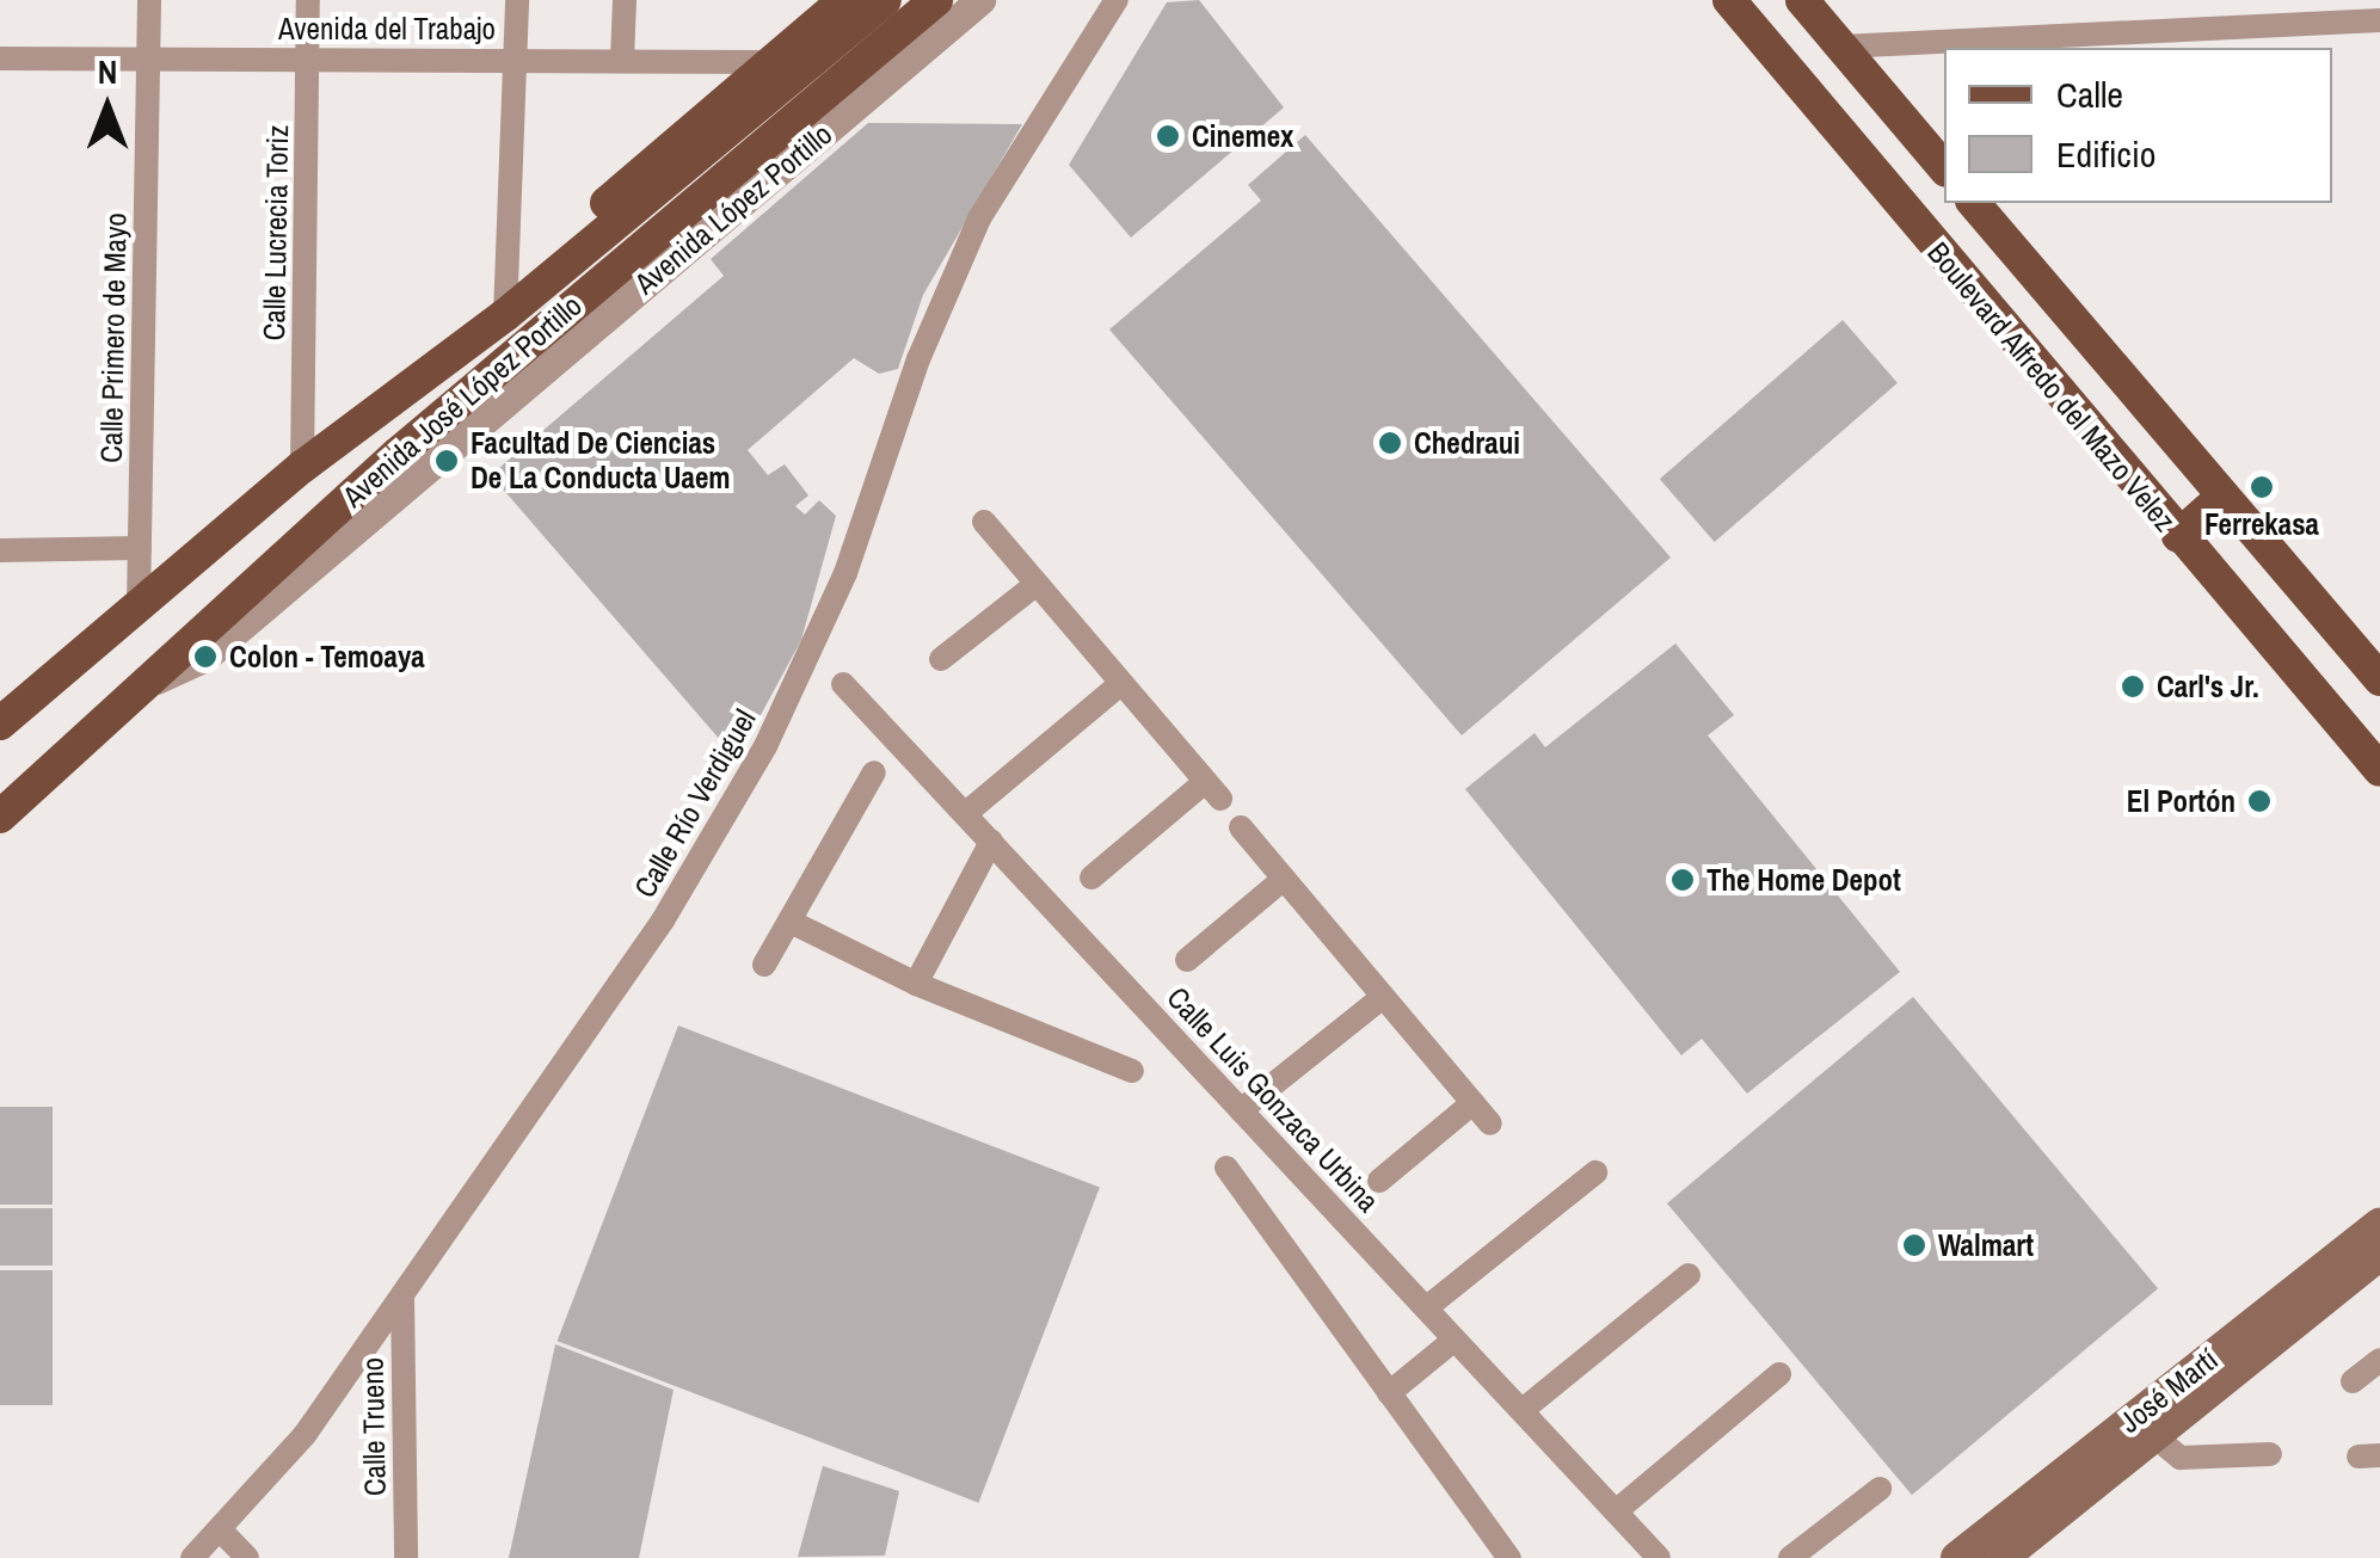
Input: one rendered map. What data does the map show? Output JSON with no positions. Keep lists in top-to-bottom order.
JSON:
{
  "streets": {
    "main road": ["Boulevard Alfredo del Mazo Velez", "Avenida José López Portillo", "José Martí"],
    "street": [
      "Avenida del Trabajo",
      "Avenida López Portillo",
      "Calle Lucrecia Toriz",
      "Calle Primero de Mayo",
      "Calle Río Verdiguel",
      "Calle Luis Gonzaca Urbina",
      "Calle Trueno"
    ]
  },
  "crossings": [
    ["Avenida del Trabajo", "Calle Lucrecia Toriz"],
    ["Avenida del Trabajo", "Calle Primero de Mayo"],
    ["Avenida López Portillo", "Avenida José López Portillo"],
    ["Calle Lucrecia Toriz", "Avenida José López Portillo"],
    ["Calle Primero de Mayo", "Avenida José López Portillo"],
    ["Calle Río Verdiguel", "Calle Trueno"]
  ],
  "places": [
    "Cinemex",
    "Chedraui",
    "Facultad De Ciencias De La Conducta Uaem",
    "Ferrekasa",
    "Colon - Temoaya",
    "Carl's Jr.",
    "El Portón",
    "The Home Depot",
    "Walmart"
  ],
  "legend": ["Calle", "Edificio"],
  "north": "top"
}
